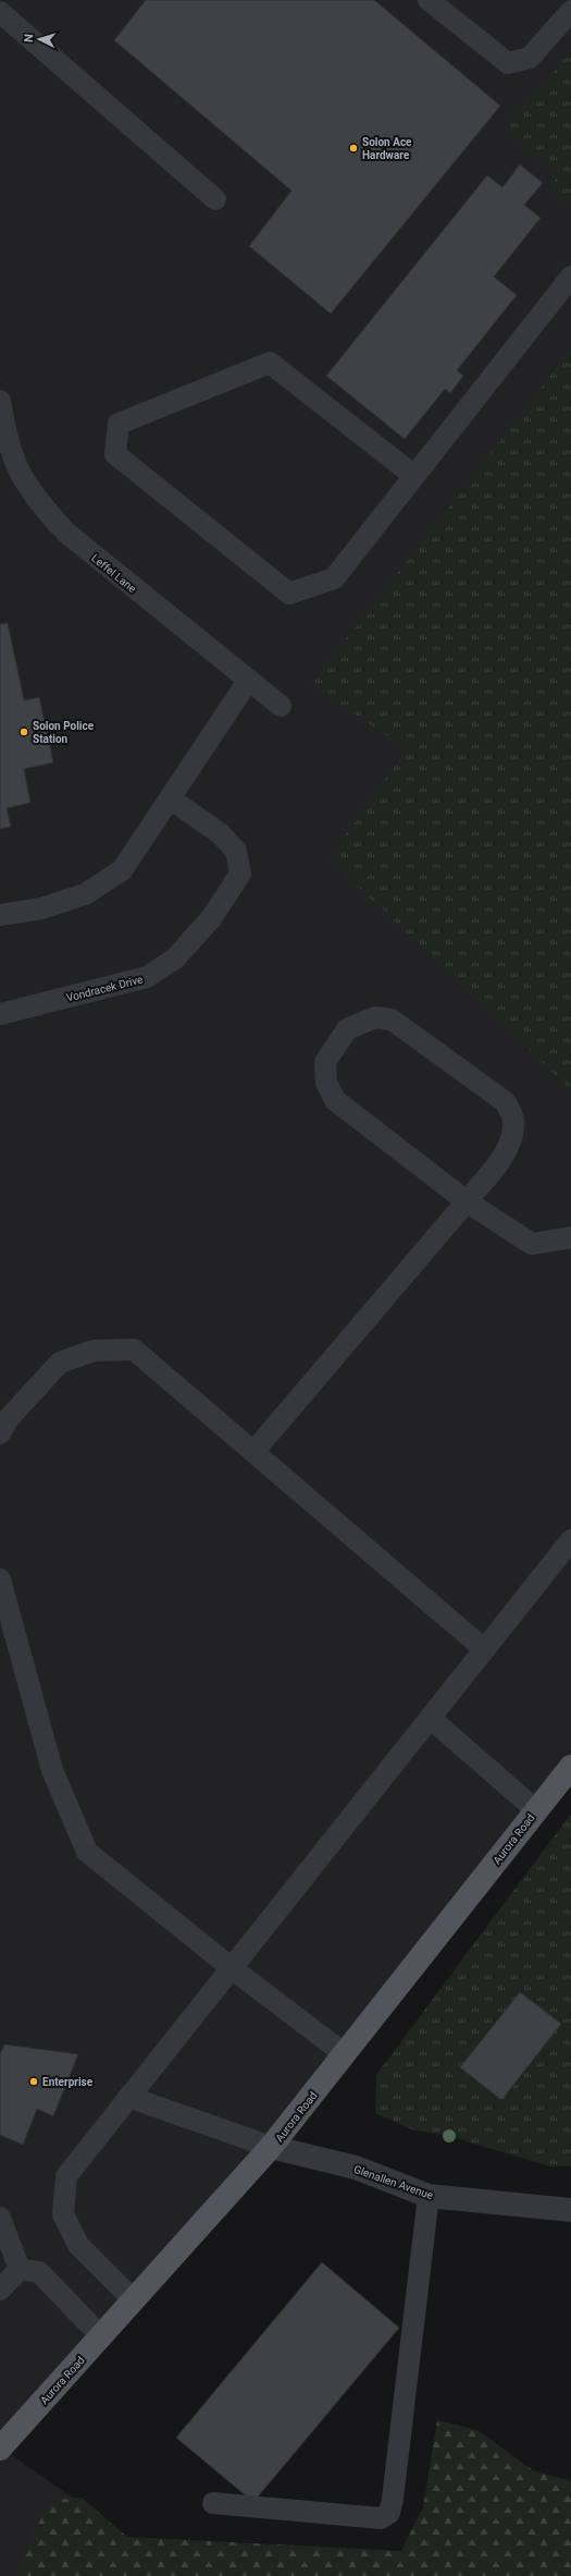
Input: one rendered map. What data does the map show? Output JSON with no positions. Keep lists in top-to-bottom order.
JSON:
{
  "streets": {
    "main road": ["Aurora Road"],
    "street": ["Glenallen Avenue"],
    "lane": ["Leffel Lane", "Vondracek Drive"]
  },
  "crossings": [
    ["Aurora Road", "Glenallen Avenue"]
  ],
  "places": ["Solon Ace Hardware", "Solon Police Station", "Enterprise"],
  "north": "left"
}
